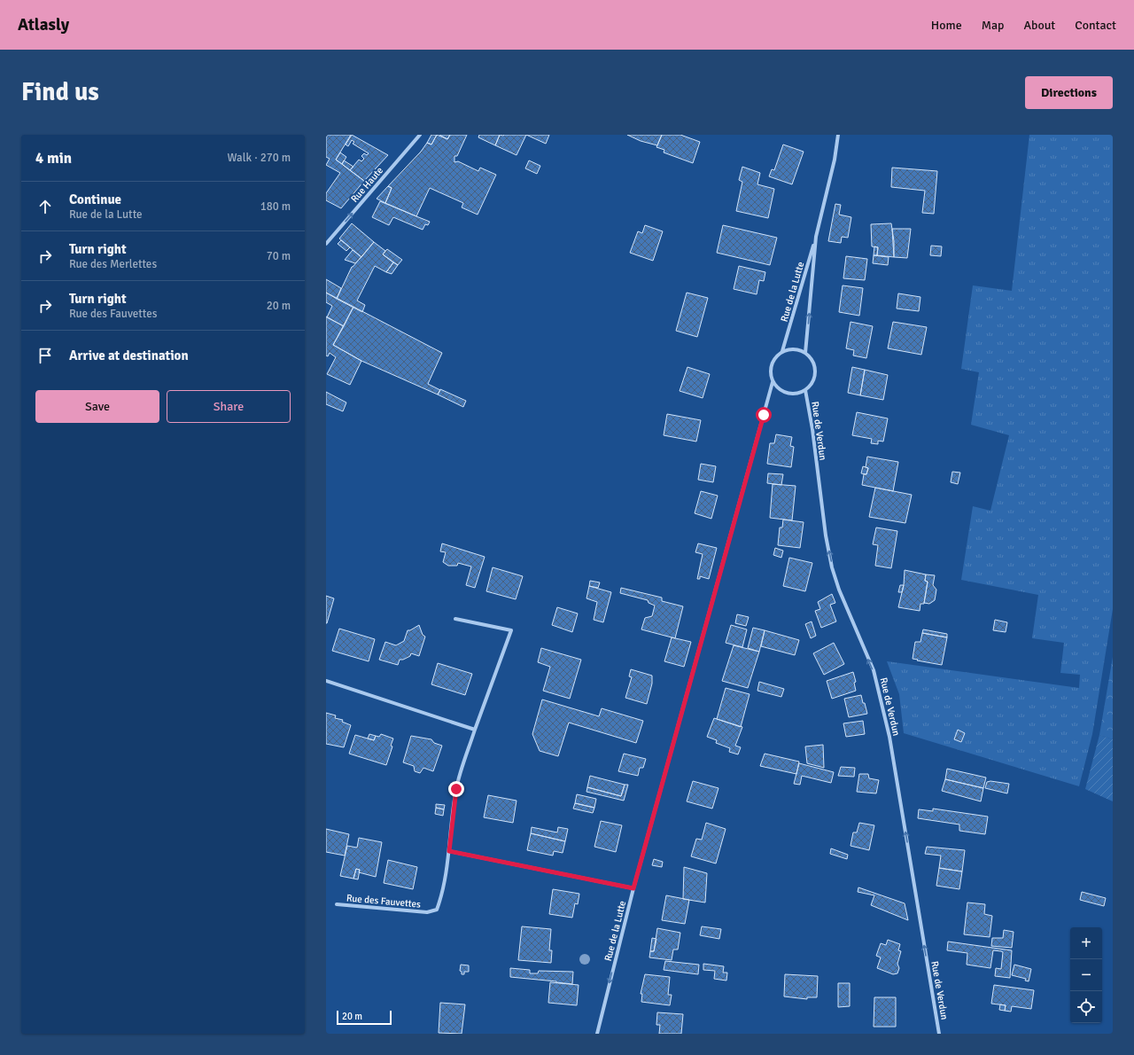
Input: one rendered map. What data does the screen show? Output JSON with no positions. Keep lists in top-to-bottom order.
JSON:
{
  "streets": {
    "street": [
      "Rue Haute",
      "Rue de la Lutte",
      "Rue de Verdun",
      "Rue des Fauvettes"
    ]
  },
  "crossings": [
    ["Rue de la Lutte", "Rue de Verdun"]
  ],
  "one_way": ["Rue Haute", "Rue de Verdun"],
  "scale_bar": "20 m",
  "page": {
    "header": "Atlasly",
    "nav": [
      "Home",
      "Map",
      "About",
      "Contact"
    ],
    "buttons": [
      "Directions",
      ["Save", "Share"]
    ],
    "title": "Find us",
    "heading": ["4 min", "Walk · 270 m"],
    "list": [
      ["Continue", "Rue de la Lutte", "180 m"],
      ["Turn right", "Rue des Merlettes", "70 m"],
      ["Turn right", "Rue des Fauvettes", "20 m"],
      "Arrive at destination"
    ],
    "map_buttons": ["+", "−"],
    "scale": "20 m"
  }
}
